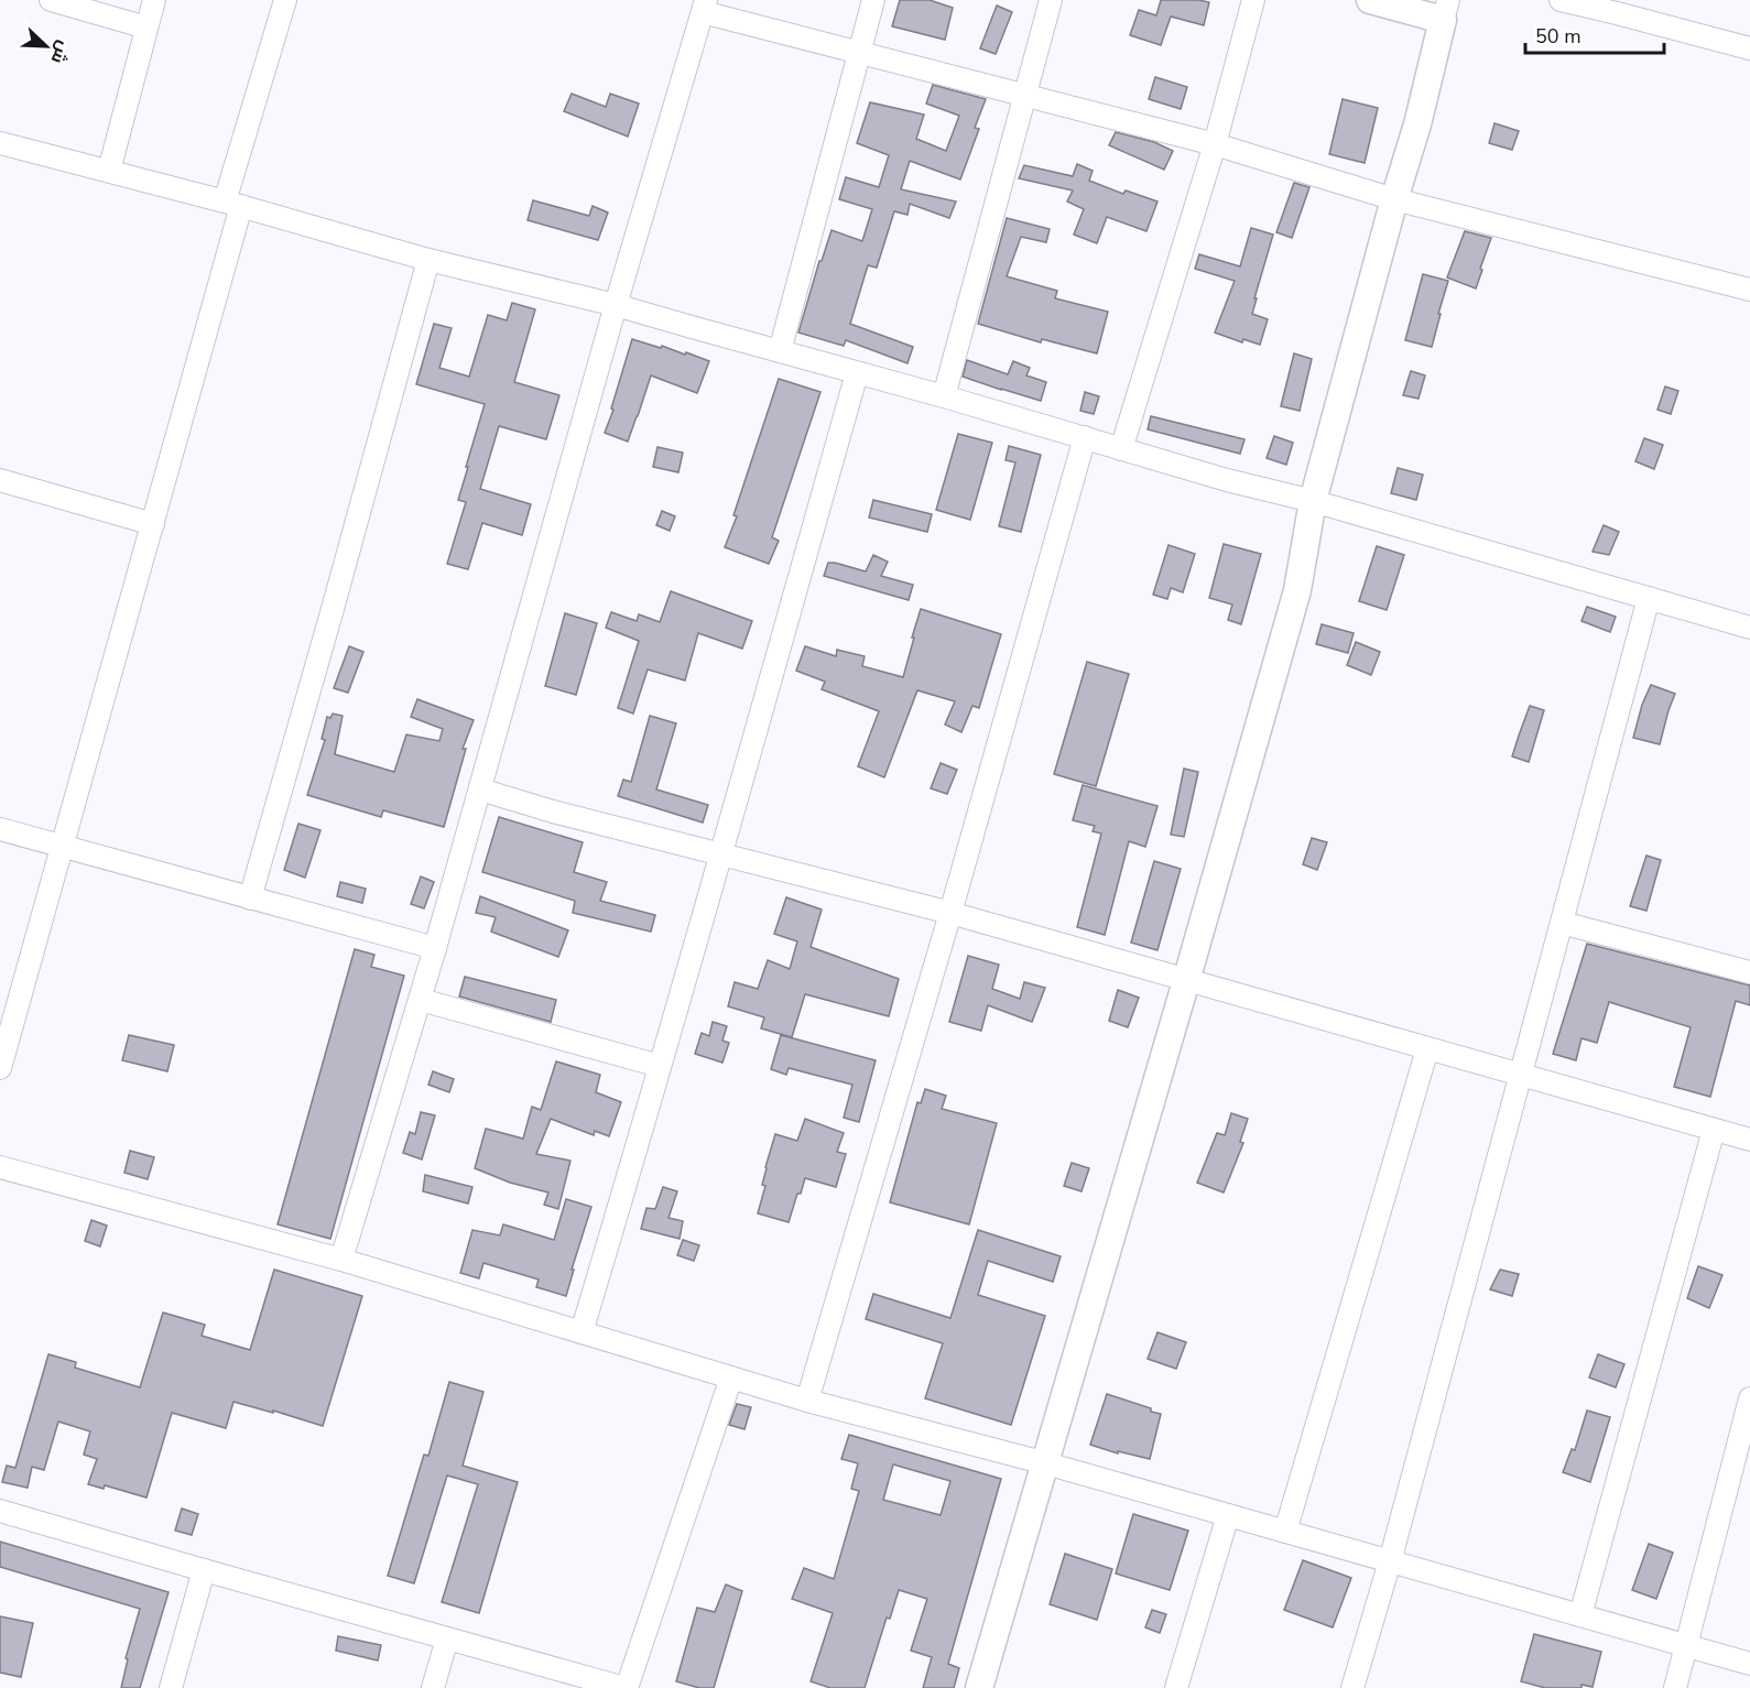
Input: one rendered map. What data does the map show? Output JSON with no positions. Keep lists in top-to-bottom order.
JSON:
{
  "scale_bar": "50 m",
  "north": "bottom right"
}
